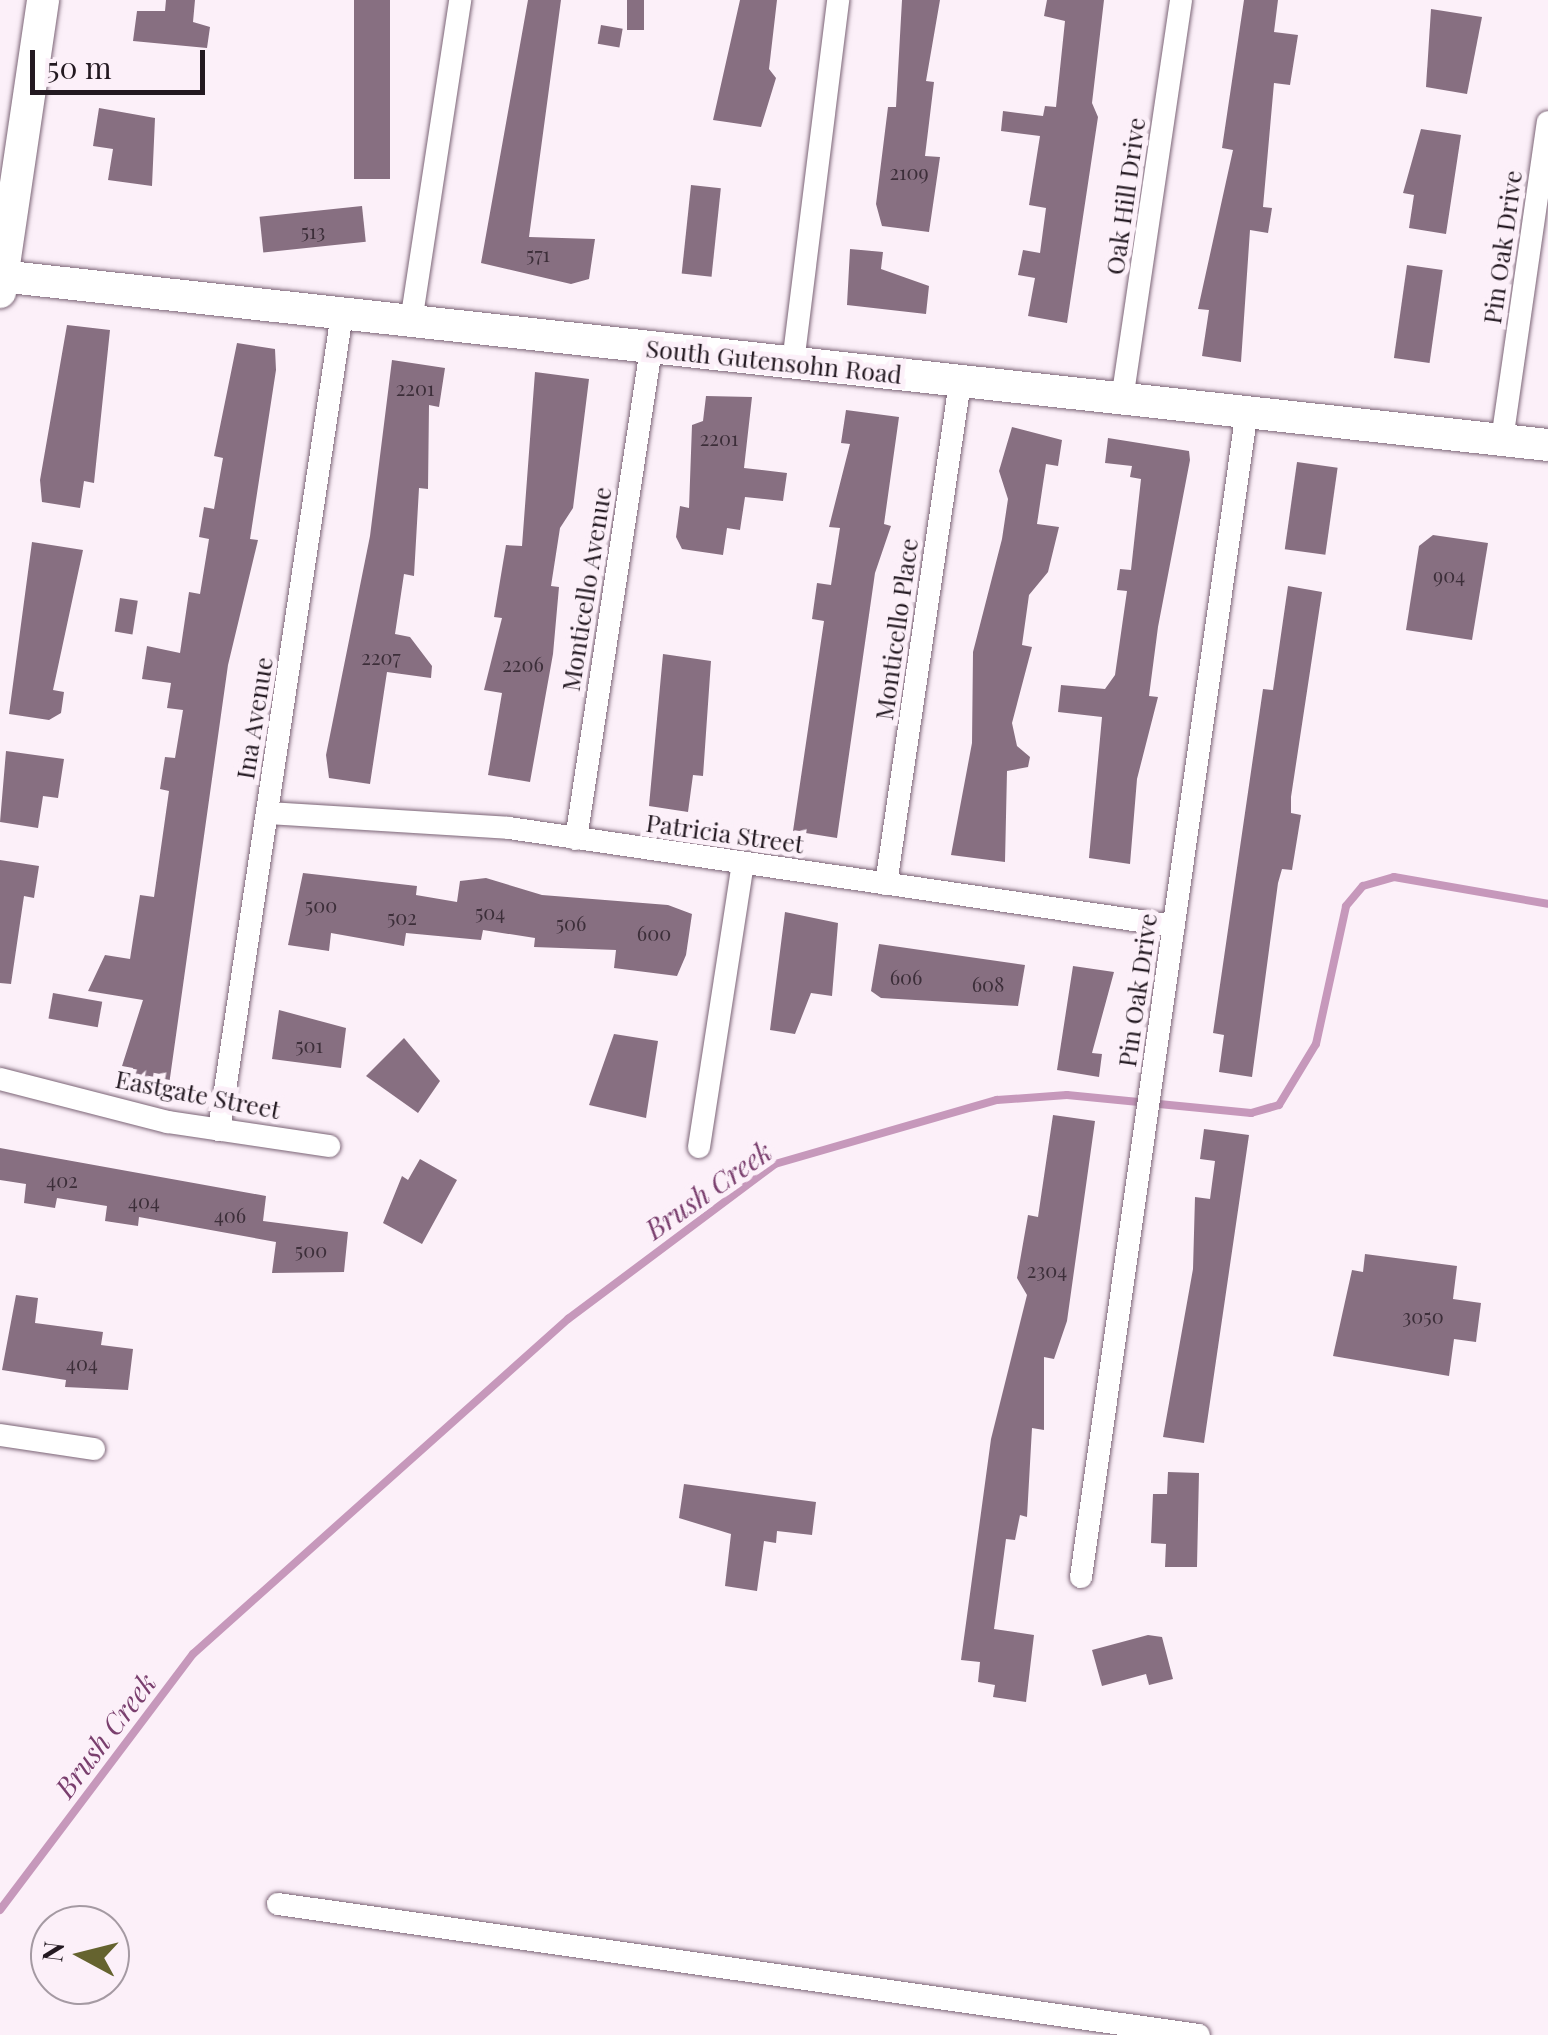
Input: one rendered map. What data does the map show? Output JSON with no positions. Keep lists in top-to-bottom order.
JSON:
{
  "streets": {
    "street": [
      "Oak Hill Drive",
      "Pin Oak Drive",
      "South Gutensohn Road",
      "Monticello Avenue",
      "Monticello Place",
      "Ina Avenue",
      "Patricia Street",
      "Eastgate Street"
    ]
  },
  "crossings": [
    ["Oak Hill Drive", "South Gutensohn Road"],
    ["Pin Oak Drive", "South Gutensohn Road"],
    ["Pin Oak Drive", "Patricia Street"],
    ["South Gutensohn Road", "Monticello Avenue"],
    ["South Gutensohn Road", "Monticello Place"],
    ["South Gutensohn Road", "Ina Avenue"],
    ["Monticello Avenue", "Patricia Street"],
    ["Monticello Place", "Patricia Street"],
    ["Ina Avenue", "Patricia Street"],
    ["Ina Avenue", "Eastgate Street"]
  ],
  "water": ["Brush Creek"],
  "house_numbers": [
    "2109",
    "513",
    "571",
    "2201",
    "2201",
    "904",
    "2207",
    "2206",
    "500",
    "504",
    "502",
    "506",
    "600",
    "606",
    "608",
    "501",
    "402",
    "404",
    "406",
    "500",
    "2304",
    "3050",
    "404"
  ],
  "scale_bar": "50 m",
  "north": "left"
}
